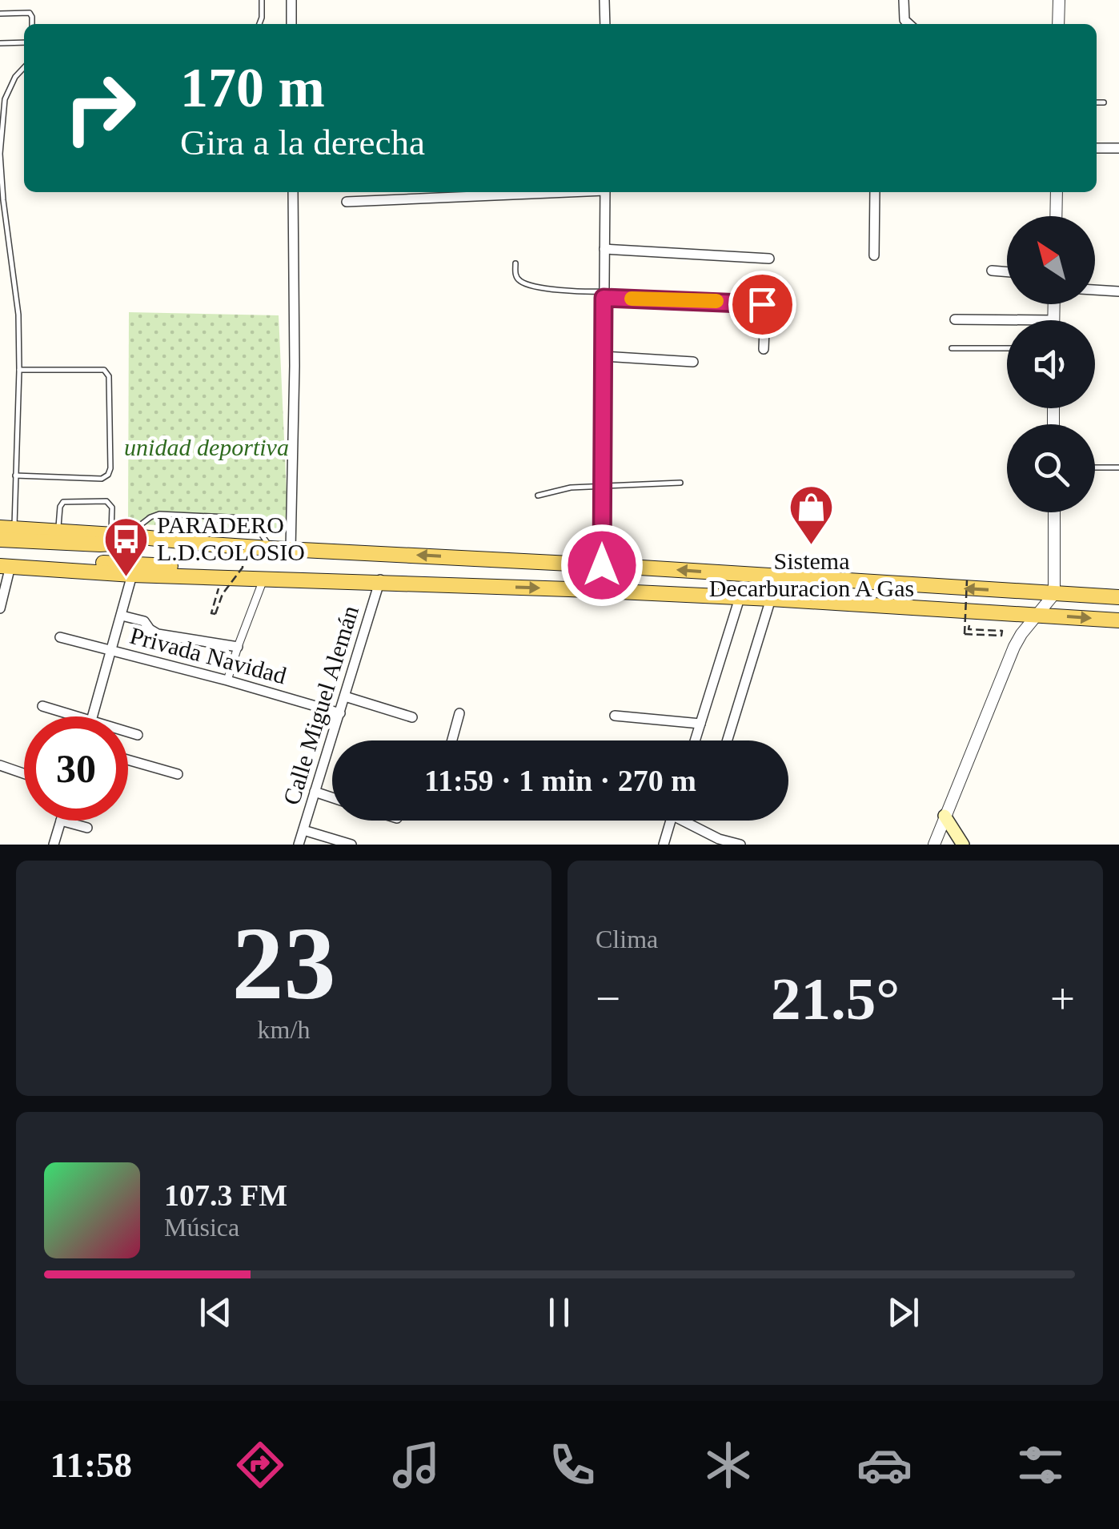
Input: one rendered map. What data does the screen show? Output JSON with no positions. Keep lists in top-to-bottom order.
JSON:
{
  "streets": {
    "street": ["Privada Navidad", "Calle Miguel Alemán"]
  },
  "crossings": [
    ["Privada Navidad", "Calle Miguel Alemán"]
  ],
  "parks": ["unidad deportiva"],
  "places": {
    "shop": ["Sistema Decarburacion A Gas"],
    "bus stop": ["PARADERO L.D.COLOSIO"]
  },
  "north": "top left",
  "page": {
    "turn": ["170 m", "Gira a la derecha"],
    "limit": "30",
    "trip": "11:59 · 1 min · 270 m",
    "tile": [
      ["23", "km/h"],
      "Clima"
    ],
    "heat": ["−", "21.5°", "+"],
    "song": ["107.3 FM", "Música"],
    "tabs": "11:58"
  }
}
